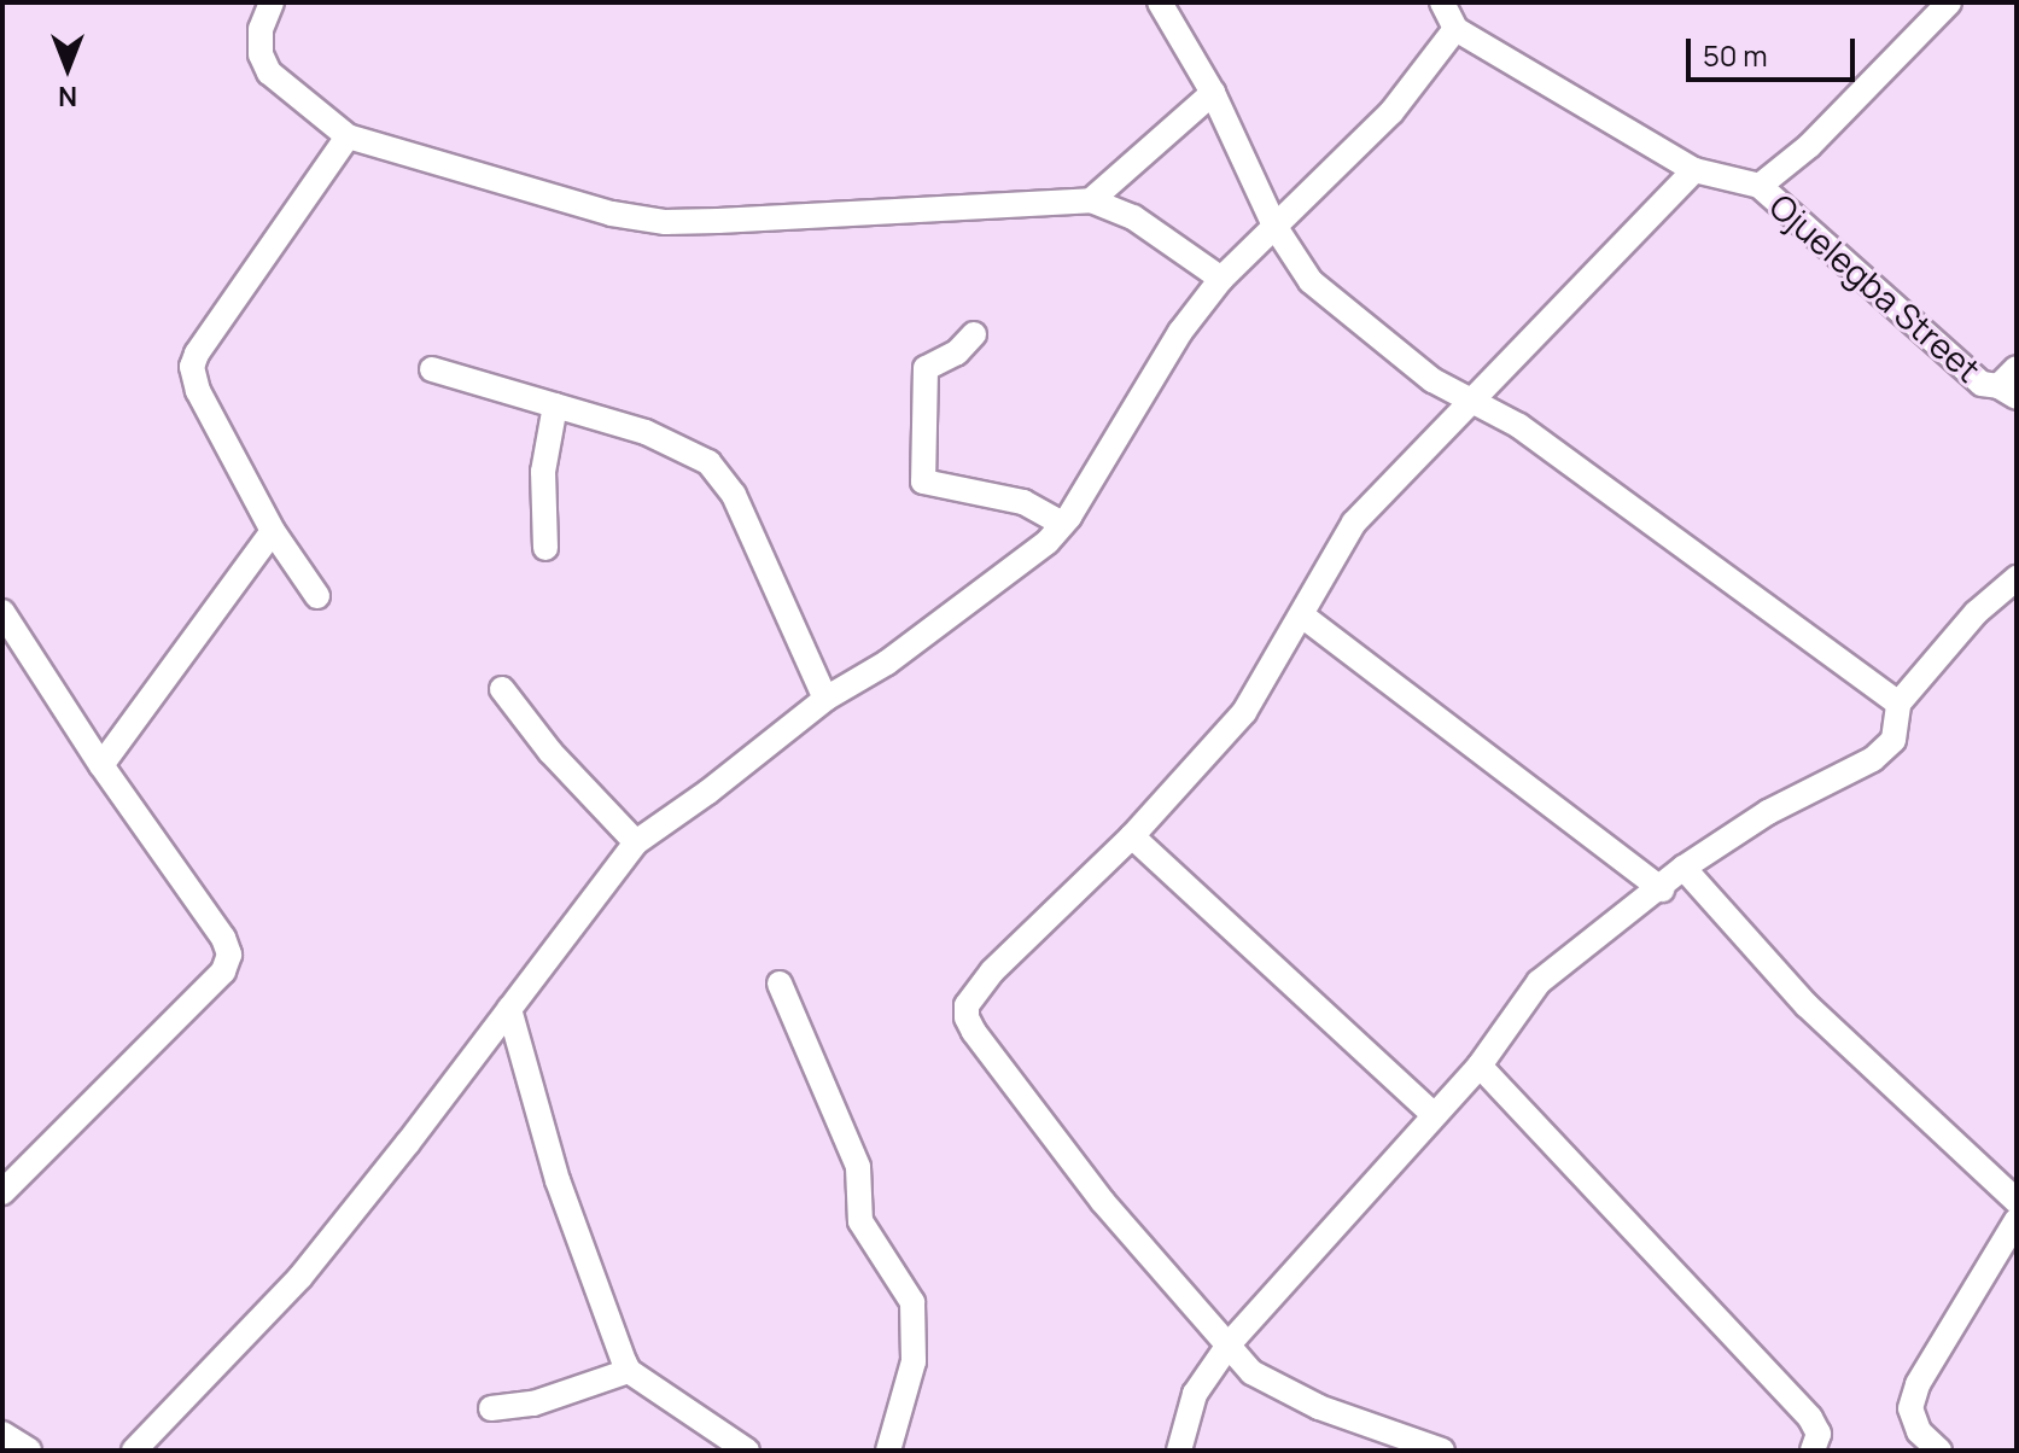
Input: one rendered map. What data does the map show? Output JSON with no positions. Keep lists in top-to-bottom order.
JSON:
{
  "streets": {
    "street": ["Ojuelegba Street"]
  },
  "scale_bar": "50 m",
  "north": "bottom"
}
